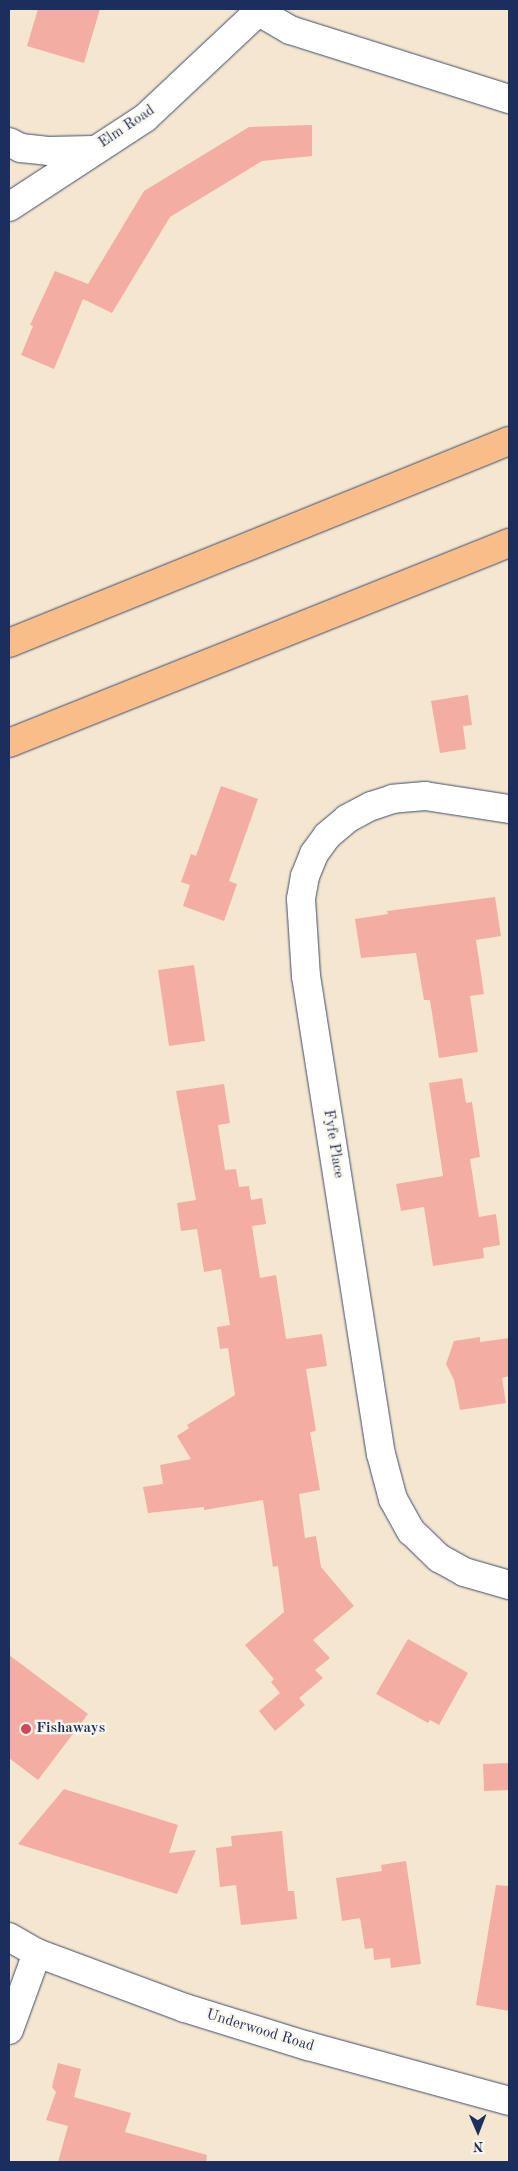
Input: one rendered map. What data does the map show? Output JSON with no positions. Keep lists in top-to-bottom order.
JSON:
{
  "streets": {
    "street": ["Elm Road", "Fyfe Place", "Underwood Road"]
  },
  "places": ["Fishaways"],
  "north": "bottom"
}
